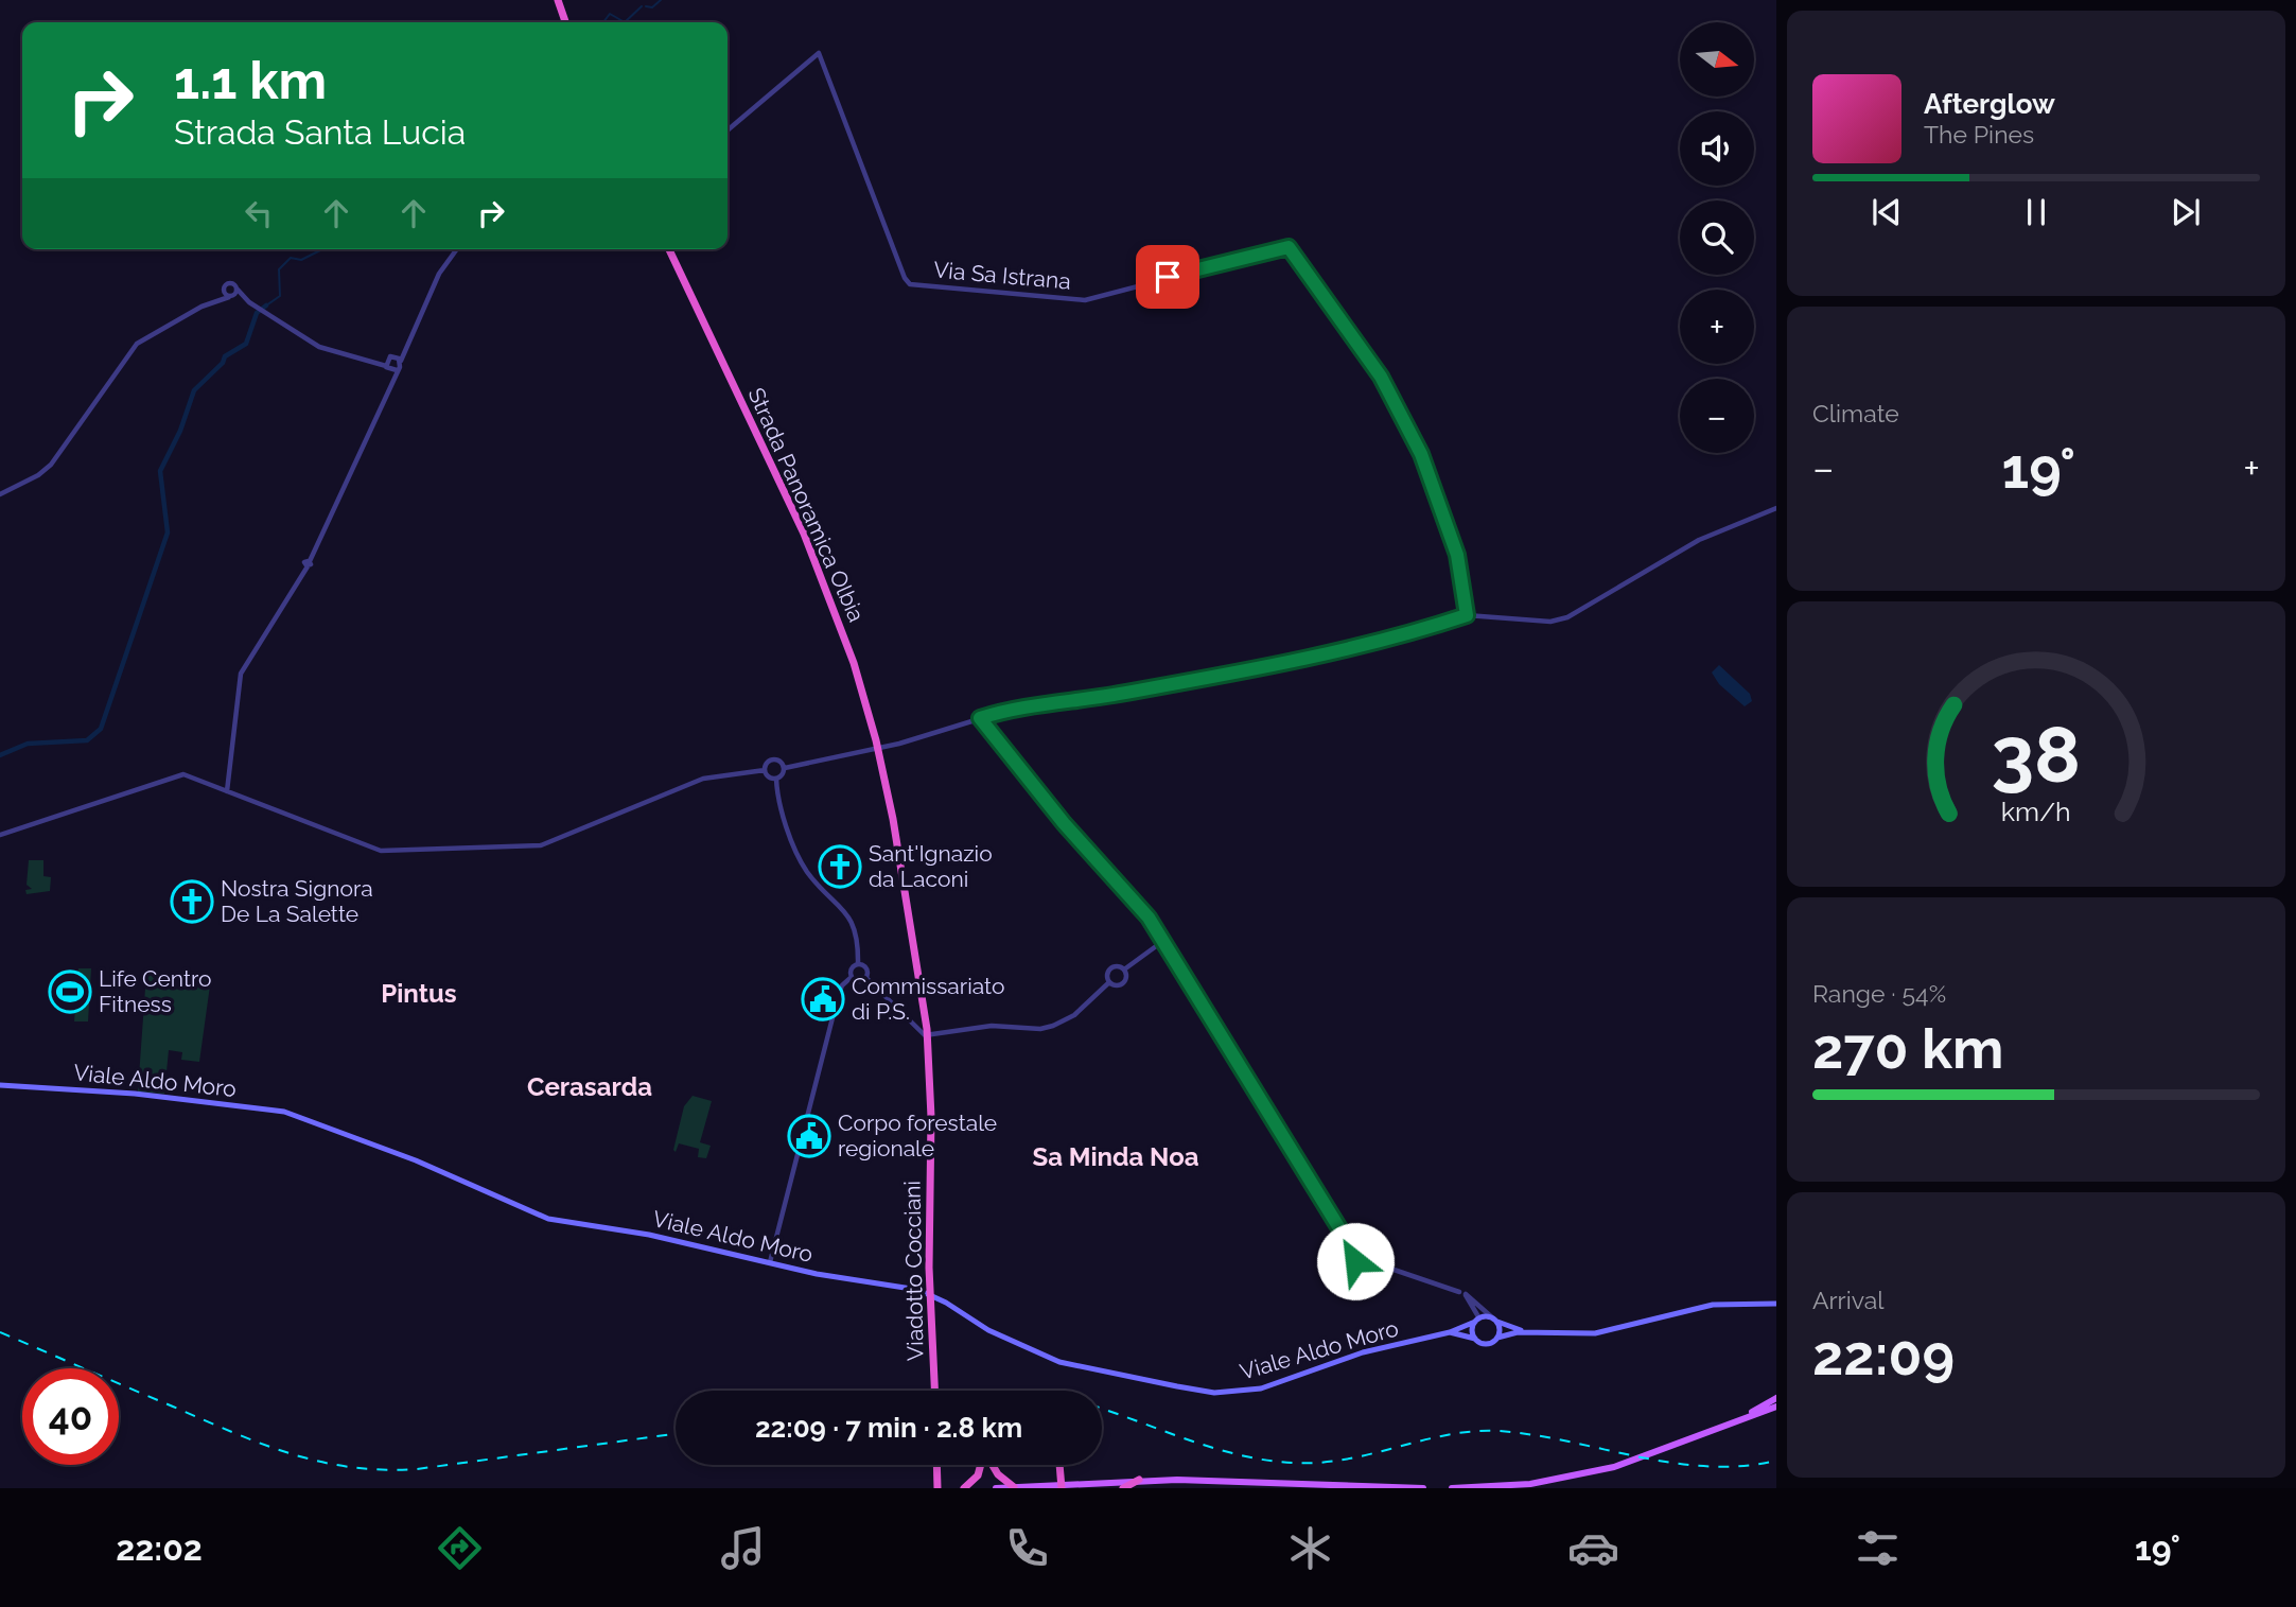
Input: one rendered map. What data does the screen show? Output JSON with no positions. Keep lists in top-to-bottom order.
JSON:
{
  "streets": {
    "highway": ["Strada Panoramica Olbia", "Viadotto Cocciani"],
    "main road": ["Viale Aldo Moro"],
    "street": ["Via Sa Istrana"]
  },
  "crossings": [
    ["Strada Panoramica Olbia", "Viadotto Cocciani"]
  ],
  "districts": ["Pintus", "Cerasarda", "Sa Minda Noa"],
  "places": {
    "church": ["Sant'Ignazio da Laconi", "Nostra Signora De La Salette"],
    "sports": ["Life Centro Fitness"],
    "public building": ["Commissariato di P.S.", "Corpo forestale regionale"]
  },
  "north": "right",
  "page": {
    "map_buttons": ["+", "−"],
    "turn": ["1.1 km", "Strada Santa Lucia"],
    "song": ["Afterglow", "The Pines"],
    "tile": [
      "Climate",
      ["Range · 54%", "270 km"],
      ["Arrival", "22:09"]
    ],
    "heat": ["−", "19°", "+"],
    "limit": "40",
    "trip": "22:09 · 7 min · 2.8 km",
    "tabs": ["22:02", "19°"],
    "gauge": ["38", "km/h"]
  }
}
